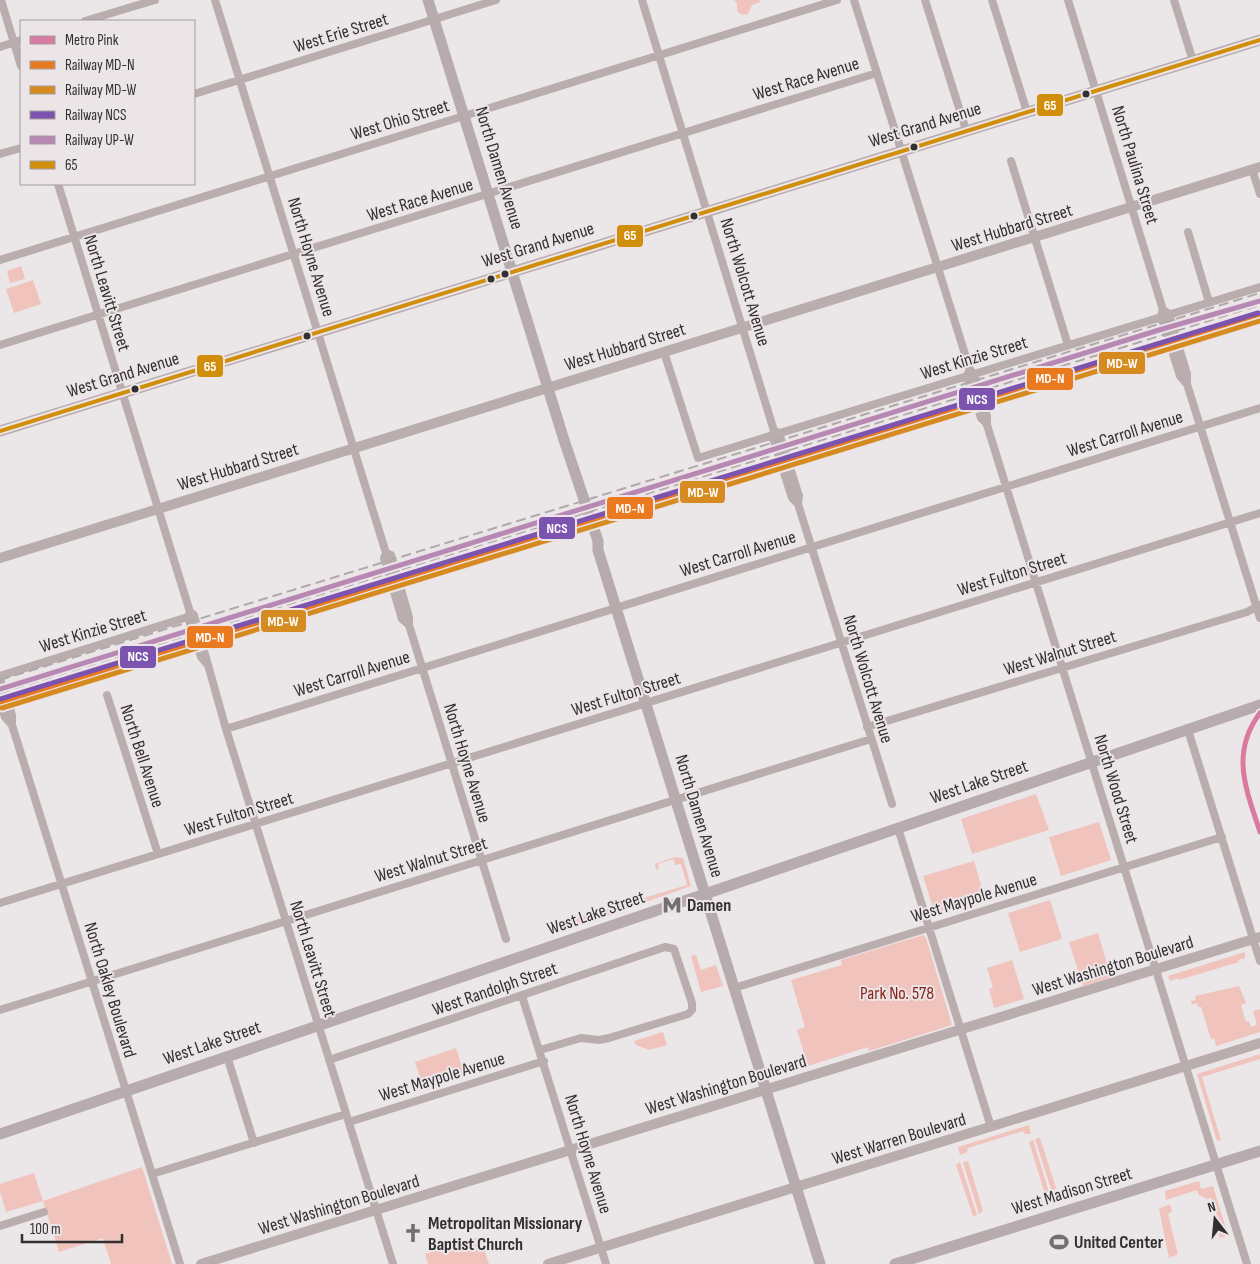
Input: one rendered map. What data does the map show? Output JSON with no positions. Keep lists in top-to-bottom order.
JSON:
{
  "streets": {
    "main road": [
      "West Grand Avenue",
      "North Damen Avenue",
      "West Lake Street",
      "West Madison Street"
    ],
    "street": [
      "West Erie Street",
      "West Race Avenue",
      "West Ohio Street",
      "North Paulina Street",
      "West Hubbard Street",
      "North Hoyne Avenue",
      "North Wolcott Avenue",
      "North Leavitt Street",
      "West Kinzie Street",
      "West Carroll Avenue",
      "West Fulton Street",
      "West Walnut Street",
      "North Bell Avenue",
      "North Wood Street",
      "West Maypole Avenue",
      "West Washington Boulevard",
      "West Randolph Street",
      "North Oakley Boulevard",
      "West Warren Boulevard"
    ]
  },
  "crossings": [
    ["West Erie Street", "North Damen Avenue"],
    ["West Erie Street", "North Hoyne Avenue"],
    ["West Race Avenue", "North Damen Avenue"],
    ["West Race Avenue", "North Hoyne Avenue"],
    ["West Race Avenue", "North Wolcott Avenue"],
    ["West Race Avenue", "North Leavitt Street"],
    ["West Race Avenue", "North Wood Street"],
    ["West Ohio Street", "North Damen Avenue"],
    ["West Ohio Street", "North Hoyne Avenue"],
    ["West Ohio Street", "North Wolcott Avenue"],
    ["West Ohio Street", "North Leavitt Street"],
    ["West Grand Avenue", "North Paulina Street"],
    ["West Grand Avenue", "North Damen Avenue"],
    ["West Grand Avenue", "North Hoyne Avenue"],
    ["West Grand Avenue", "North Wolcott Avenue"],
    ["West Grand Avenue", "North Leavitt Street"],
    ["West Grand Avenue", "North Wood Street"],
    ["North Paulina Street", "West Hubbard Street"],
    ["North Paulina Street", "West Kinzie Street"],
    ["North Paulina Street", "West Carroll Avenue"],
    ["North Paulina Street", "West Fulton Street"],
    ["North Paulina Street", "West Walnut Street"],
    ["North Damen Avenue", "West Hubbard Street"],
    ["North Damen Avenue", "West Carroll Avenue"],
    ["North Damen Avenue", "West Fulton Street"],
    ["North Damen Avenue", "West Walnut Street"],
    ["North Damen Avenue", "West Lake Street"],
    ["North Damen Avenue", "West Maypole Avenue"],
    ["North Damen Avenue", "West Washington Boulevard"],
    ["North Damen Avenue", "West Warren Boulevard"],
    ["West Hubbard Street", "North Hoyne Avenue"],
    ["West Hubbard Street", "North Wolcott Avenue"],
    ["West Hubbard Street", "North Leavitt Street"],
    ["West Hubbard Street", "West Kinzie Street"],
    ["West Hubbard Street", "North Wood Street"],
    ["North Hoyne Avenue", "West Carroll Avenue"],
    ["North Hoyne Avenue", "West Fulton Street"],
    ["North Hoyne Avenue", "West Walnut Street"],
    ["North Hoyne Avenue", "West Maypole Avenue"],
    ["North Hoyne Avenue", "West Washington Boulevard"],
    ["North Hoyne Avenue", "West Randolph Street"],
    ["North Hoyne Avenue", "West Warren Boulevard"],
    ["North Wolcott Avenue", "West Kinzie Street"],
    ["North Wolcott Avenue", "West Carroll Avenue"],
    ["North Wolcott Avenue", "West Fulton Street"],
    ["North Wolcott Avenue", "West Walnut Street"],
    ["North Leavitt Street", "West Kinzie Street"],
    ["North Leavitt Street", "West Carroll Avenue"],
    ["North Leavitt Street", "West Fulton Street"],
    ["North Leavitt Street", "West Walnut Street"],
    ["North Leavitt Street", "West Lake Street"],
    ["North Leavitt Street", "West Maypole Avenue"],
    ["North Leavitt Street", "West Washington Boulevard"],
    ["North Leavitt Street", "West Randolph Street"],
    ["West Kinzie Street", "North Wood Street"],
    ["West Kinzie Street", "North Oakley Boulevard"],
    ["West Carroll Avenue", "North Wood Street"],
    ["West Fulton Street", "North Bell Avenue"],
    ["West Fulton Street", "North Wood Street"],
    ["West Fulton Street", "North Oakley Boulevard"],
    ["West Walnut Street", "North Wood Street"],
    ["West Walnut Street", "North Oakley Boulevard"],
    ["West Lake Street", "North Wood Street"],
    ["West Lake Street", "North Oakley Boulevard"],
    ["North Wood Street", "West Maypole Avenue"],
    ["North Wood Street", "West Washington Boulevard"],
    ["North Wood Street", "West Warren Boulevard"],
    ["North Wood Street", "West Madison Street"],
    ["West Maypole Avenue", "North Oakley Boulevard"]
  ],
  "parks": ["Park No. 578"],
  "places": {
    "metro station": ["Damen"],
    "church": ["Metropolitan Missionary Baptist Church"],
    "sports": ["United Center"]
  },
  "lines": [
    "transit line 65",
    "rail line UP-W",
    "rail line NCS",
    "rail line MD-N",
    "rail line MD-W",
    "metro line Pink"
  ],
  "legend": [
    "Metro Pink",
    "Railway MD-N",
    "Railway MD-W",
    "Railway NCS",
    "Railway UP-W",
    "65"
  ],
  "scale_bar": "100 m",
  "north": "top"
}
